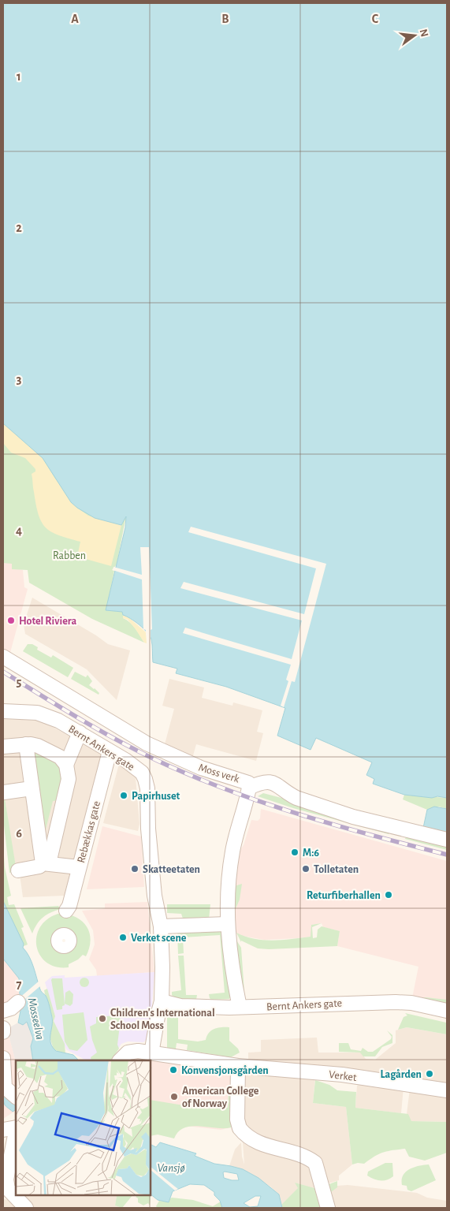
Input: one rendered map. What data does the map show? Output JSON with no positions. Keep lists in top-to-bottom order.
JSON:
{
  "streets": {
    "street": [
      "Bernt Ankers gate",
      "Moss verk",
      "Rebækkas gate",
      "Verket"
    ]
  },
  "crossings": [
    ["Bernt Ankers gate", "Rebækkas gate"],
    ["Bernt Ankers gate", "Verket"]
  ],
  "water": ["Mosseelva", "Vansjø"],
  "parks": ["Rabben"],
  "places": [
    "Hotel Riviera",
    "Papirhuset",
    "M:6",
    "Skatteetaten",
    "Tolletaten",
    "Returfiberhallen",
    "Verket scene",
    "Children's International School Moss",
    "Konvensjonsgården",
    "Lagården",
    "American College of Norway"
  ],
  "north": "right",
  "grid": {
    "columns": ["A", "B", "C"],
    "rows": [
      "1",
      "2",
      "3",
      "4",
      "5",
      "6",
      "7"
    ]
  }
}
